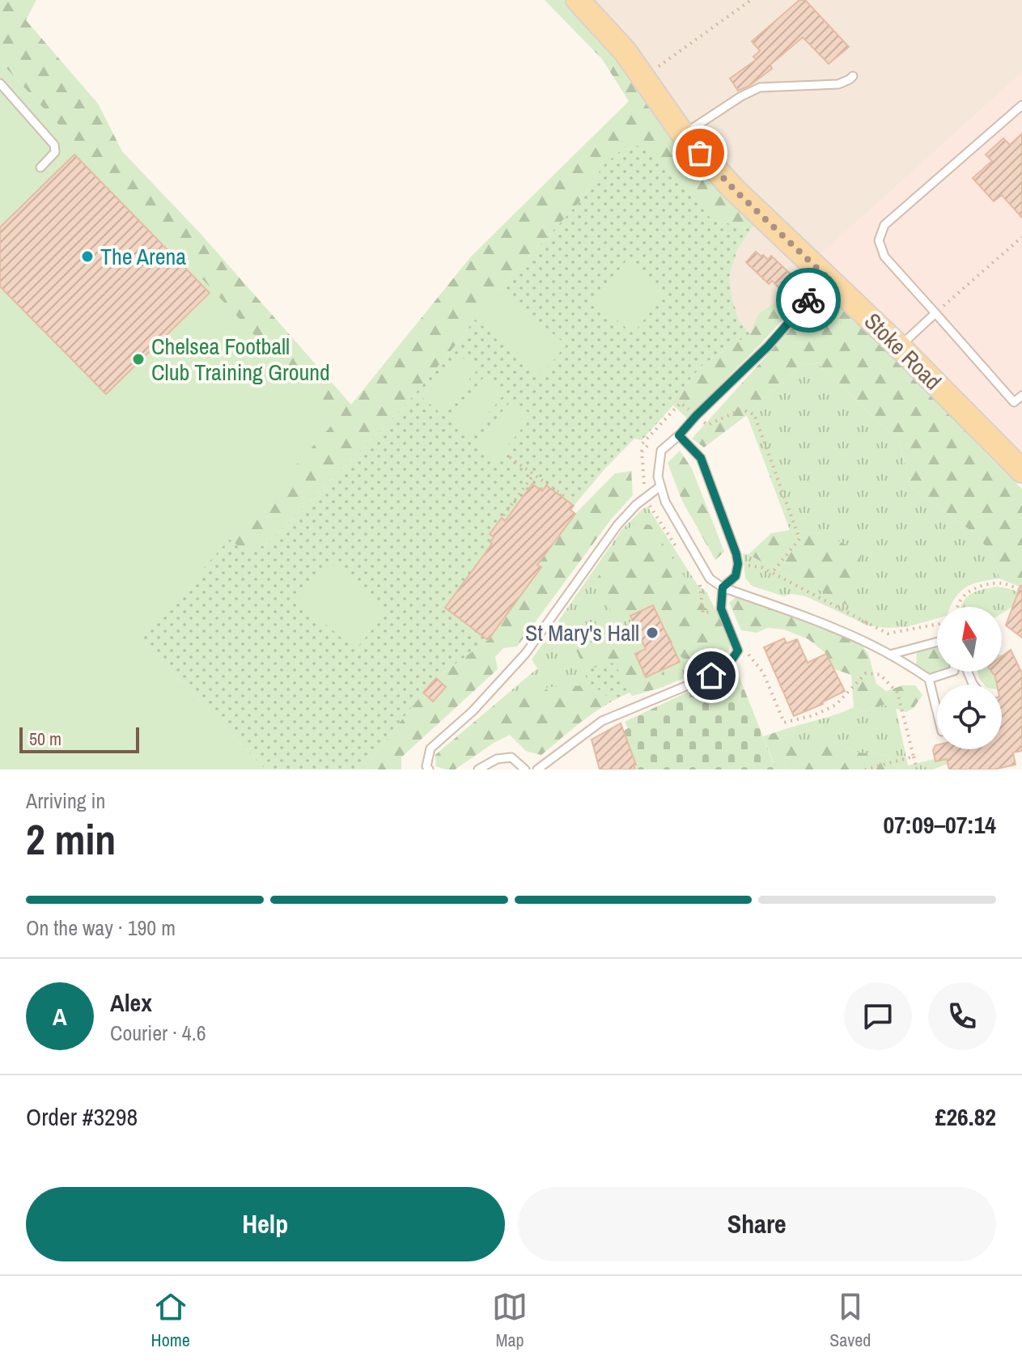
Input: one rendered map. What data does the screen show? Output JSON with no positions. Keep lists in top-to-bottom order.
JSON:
{
  "streets": {
    "main road": ["Stoke Road"]
  },
  "places": ["The Arena", "Chelsea Football Club Training Ground", "St Mary's Hall"],
  "scale_bar": "50 m",
  "north": "top",
  "page": {
    "scale": "50 m",
    "heading": ["2 min", "Arriving in", "07:09–07:14"],
    "panel": [
      "Alex",
      "Courier · 4.6",
      "Order #3298",
      "£26.82"
    ],
    "bar": "On the way · 190 m",
    "round": "A",
    "buttons": ["Help", "Share"],
    "tabs": ["Home", "Map", "Saved"]
  }
}
